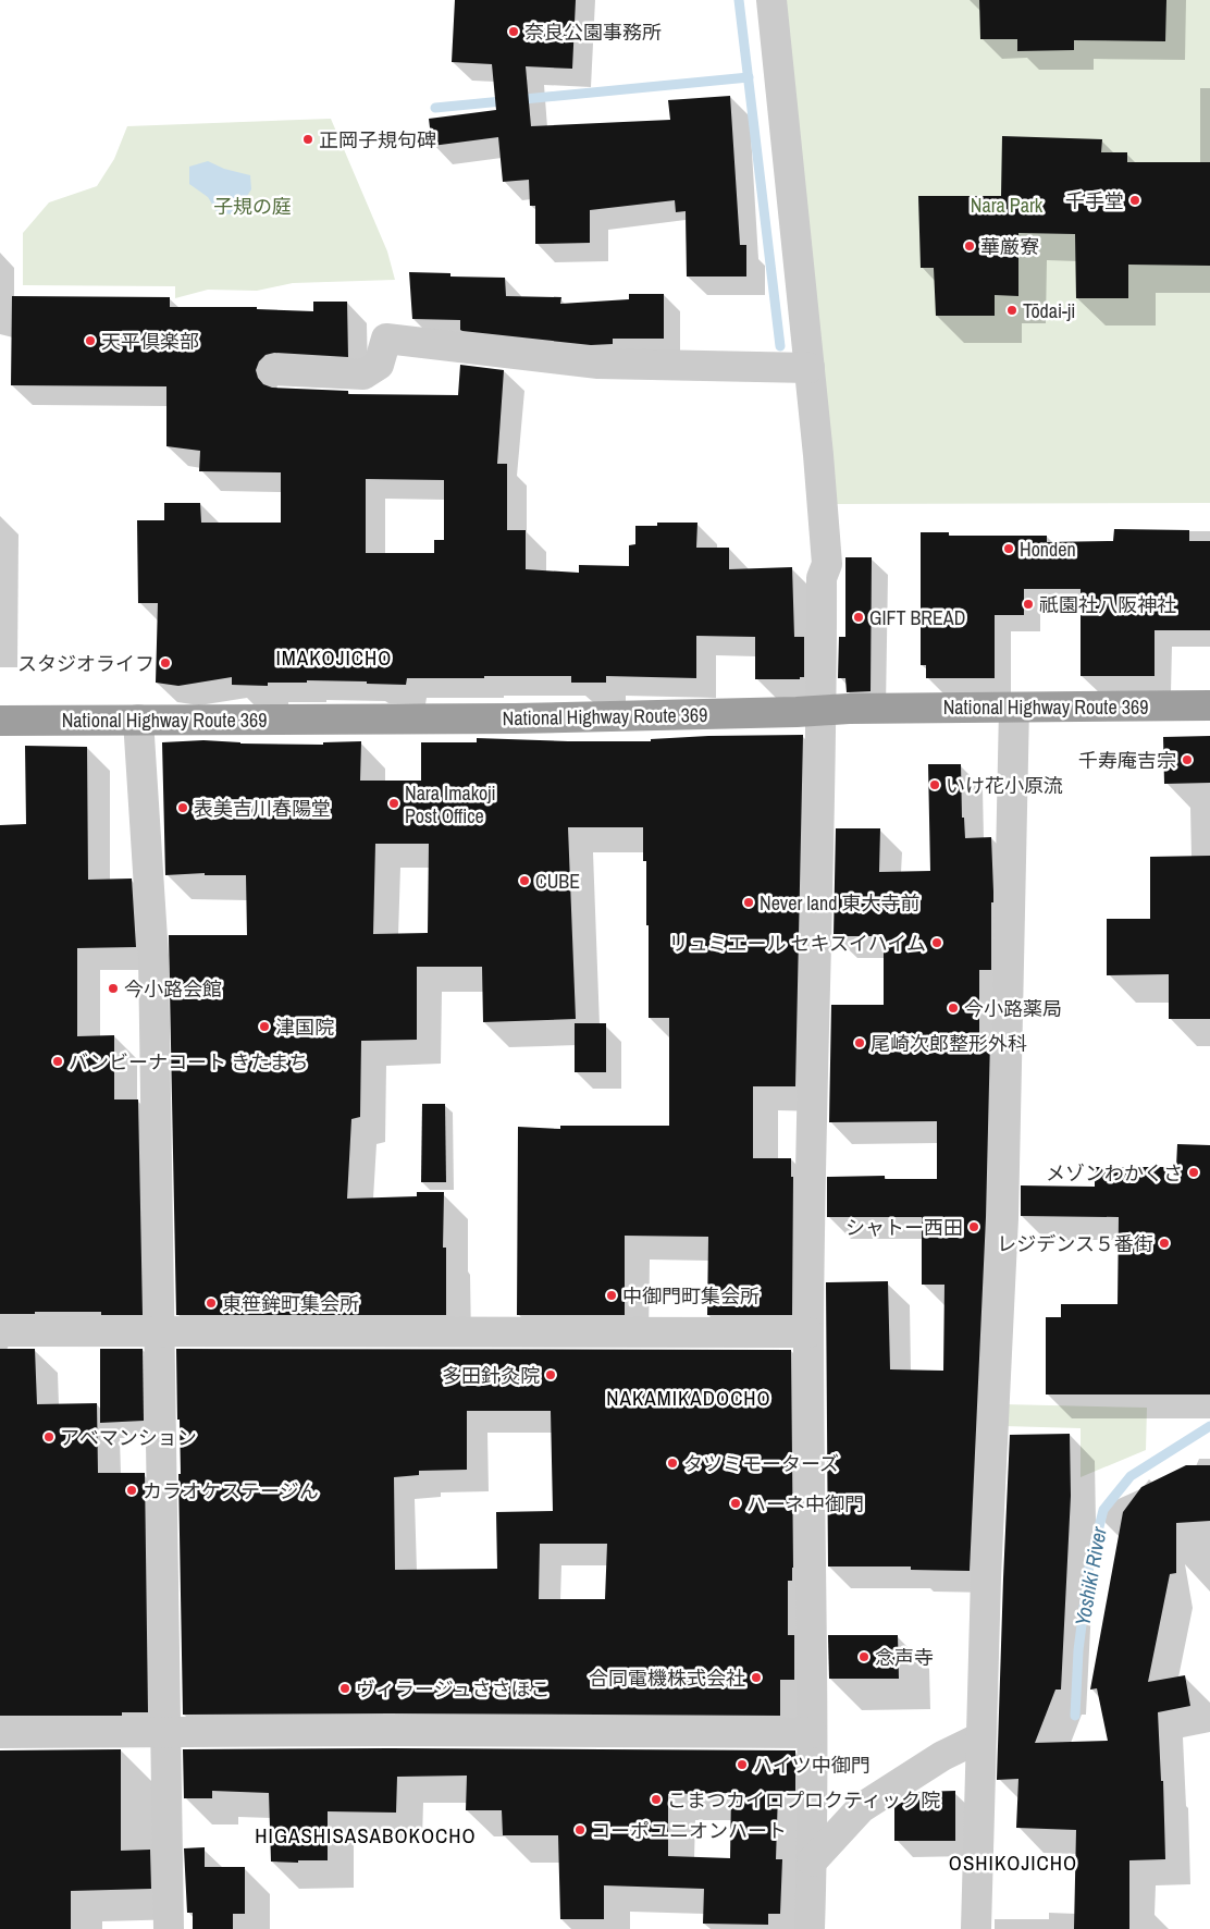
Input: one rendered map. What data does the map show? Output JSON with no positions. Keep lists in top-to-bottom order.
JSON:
{
  "streets": {
    "highway": ["National Highway Route 369"]
  },
  "districts": [
    "IMAKOJICHO",
    "NAKAMIKADOCHO",
    "HIGASHISASABOKOCHO",
    "OSHIKOJICHO"
  ],
  "water": ["Yoshiki River"],
  "parks": ["Nara Park", "子規の庭"],
  "places": [
    "奈良公園事務所",
    "正岡子規句碑",
    "千手堂",
    "華厳寮",
    "Tōdai-ji",
    "天平倶楽部",
    "Honden",
    "祇園社八阪神社",
    "GIFT BREAD",
    "スタジオライフ",
    "千寿庵吉宗",
    "いけ花小原流",
    "Nara Imakoji Post Office",
    "表美吉川春陽堂",
    "CUBE",
    "Never land 東大寺前",
    "リュミエール セキスイハイム",
    "今小路会館",
    "今小路薬局",
    "津国院",
    "尾崎次郎整形外科",
    "バンビーナコート きたまち",
    "メゾンわかくさ",
    "シャトー西田",
    "レジデンス５番街",
    "中御門町集会所",
    "東笹鉾町集会所",
    "多田針灸院",
    "アベマンション",
    "タツミモーターズ",
    "カラオケステージん",
    "ハーネ中御門",
    "念声寺",
    "合同電機株式会社",
    "ヴィラージュささほこ",
    "ハイツ中御門",
    "こまつカイロプロクティック院",
    "コーポユニオンハート"
  ]
}
